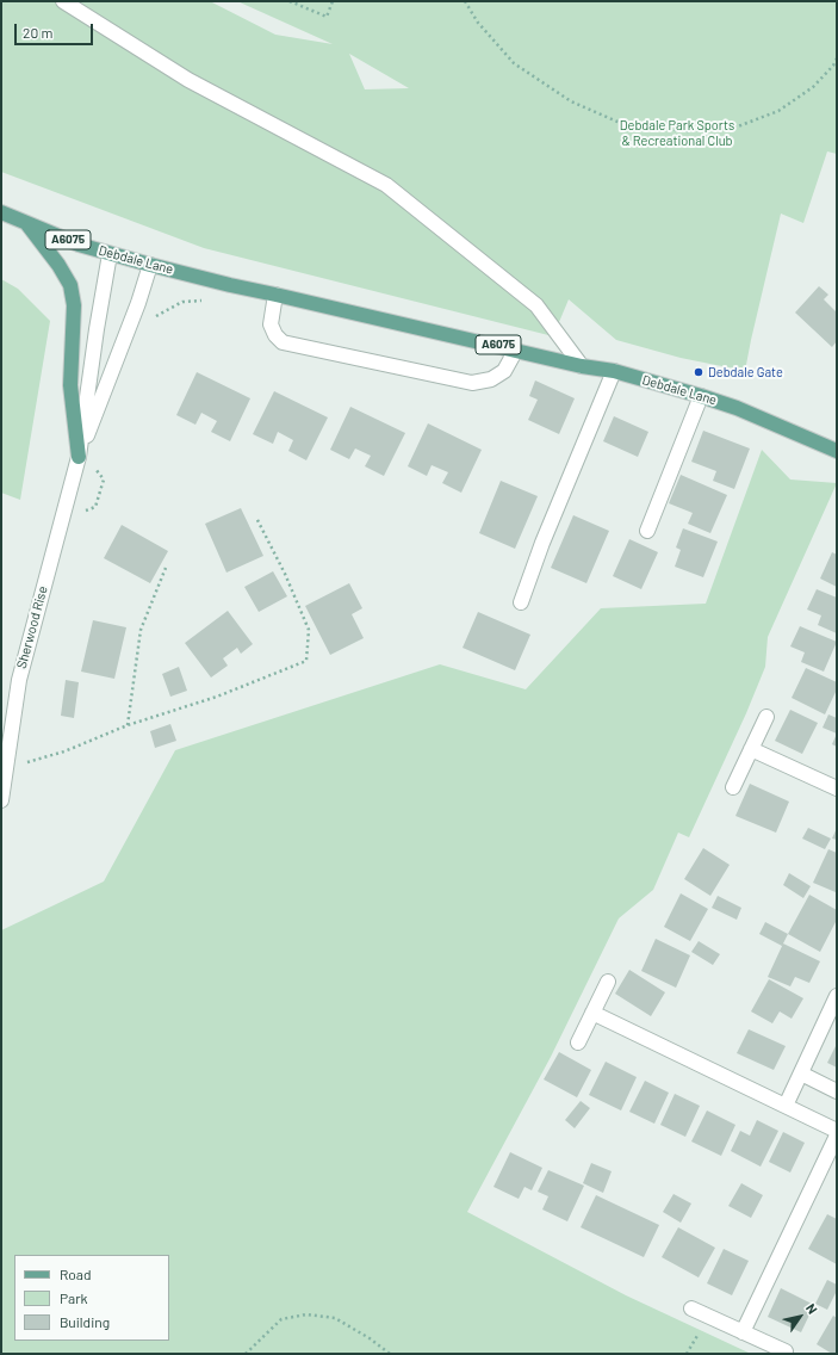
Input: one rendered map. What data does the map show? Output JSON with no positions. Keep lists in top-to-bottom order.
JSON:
{
  "streets": {
    "main road": ["A6075", "Debdale Lane"],
    "street": ["Sherwood Rise"]
  },
  "crossings": [
    ["Debdale Lane", "Sherwood Rise"]
  ],
  "parks": ["Debdale Park Sports & Recreational Club"],
  "places": ["Debdale Gate"],
  "legend": ["Road", "Park", "Building"],
  "scale_bar": "20 m",
  "north": "top right"
}
